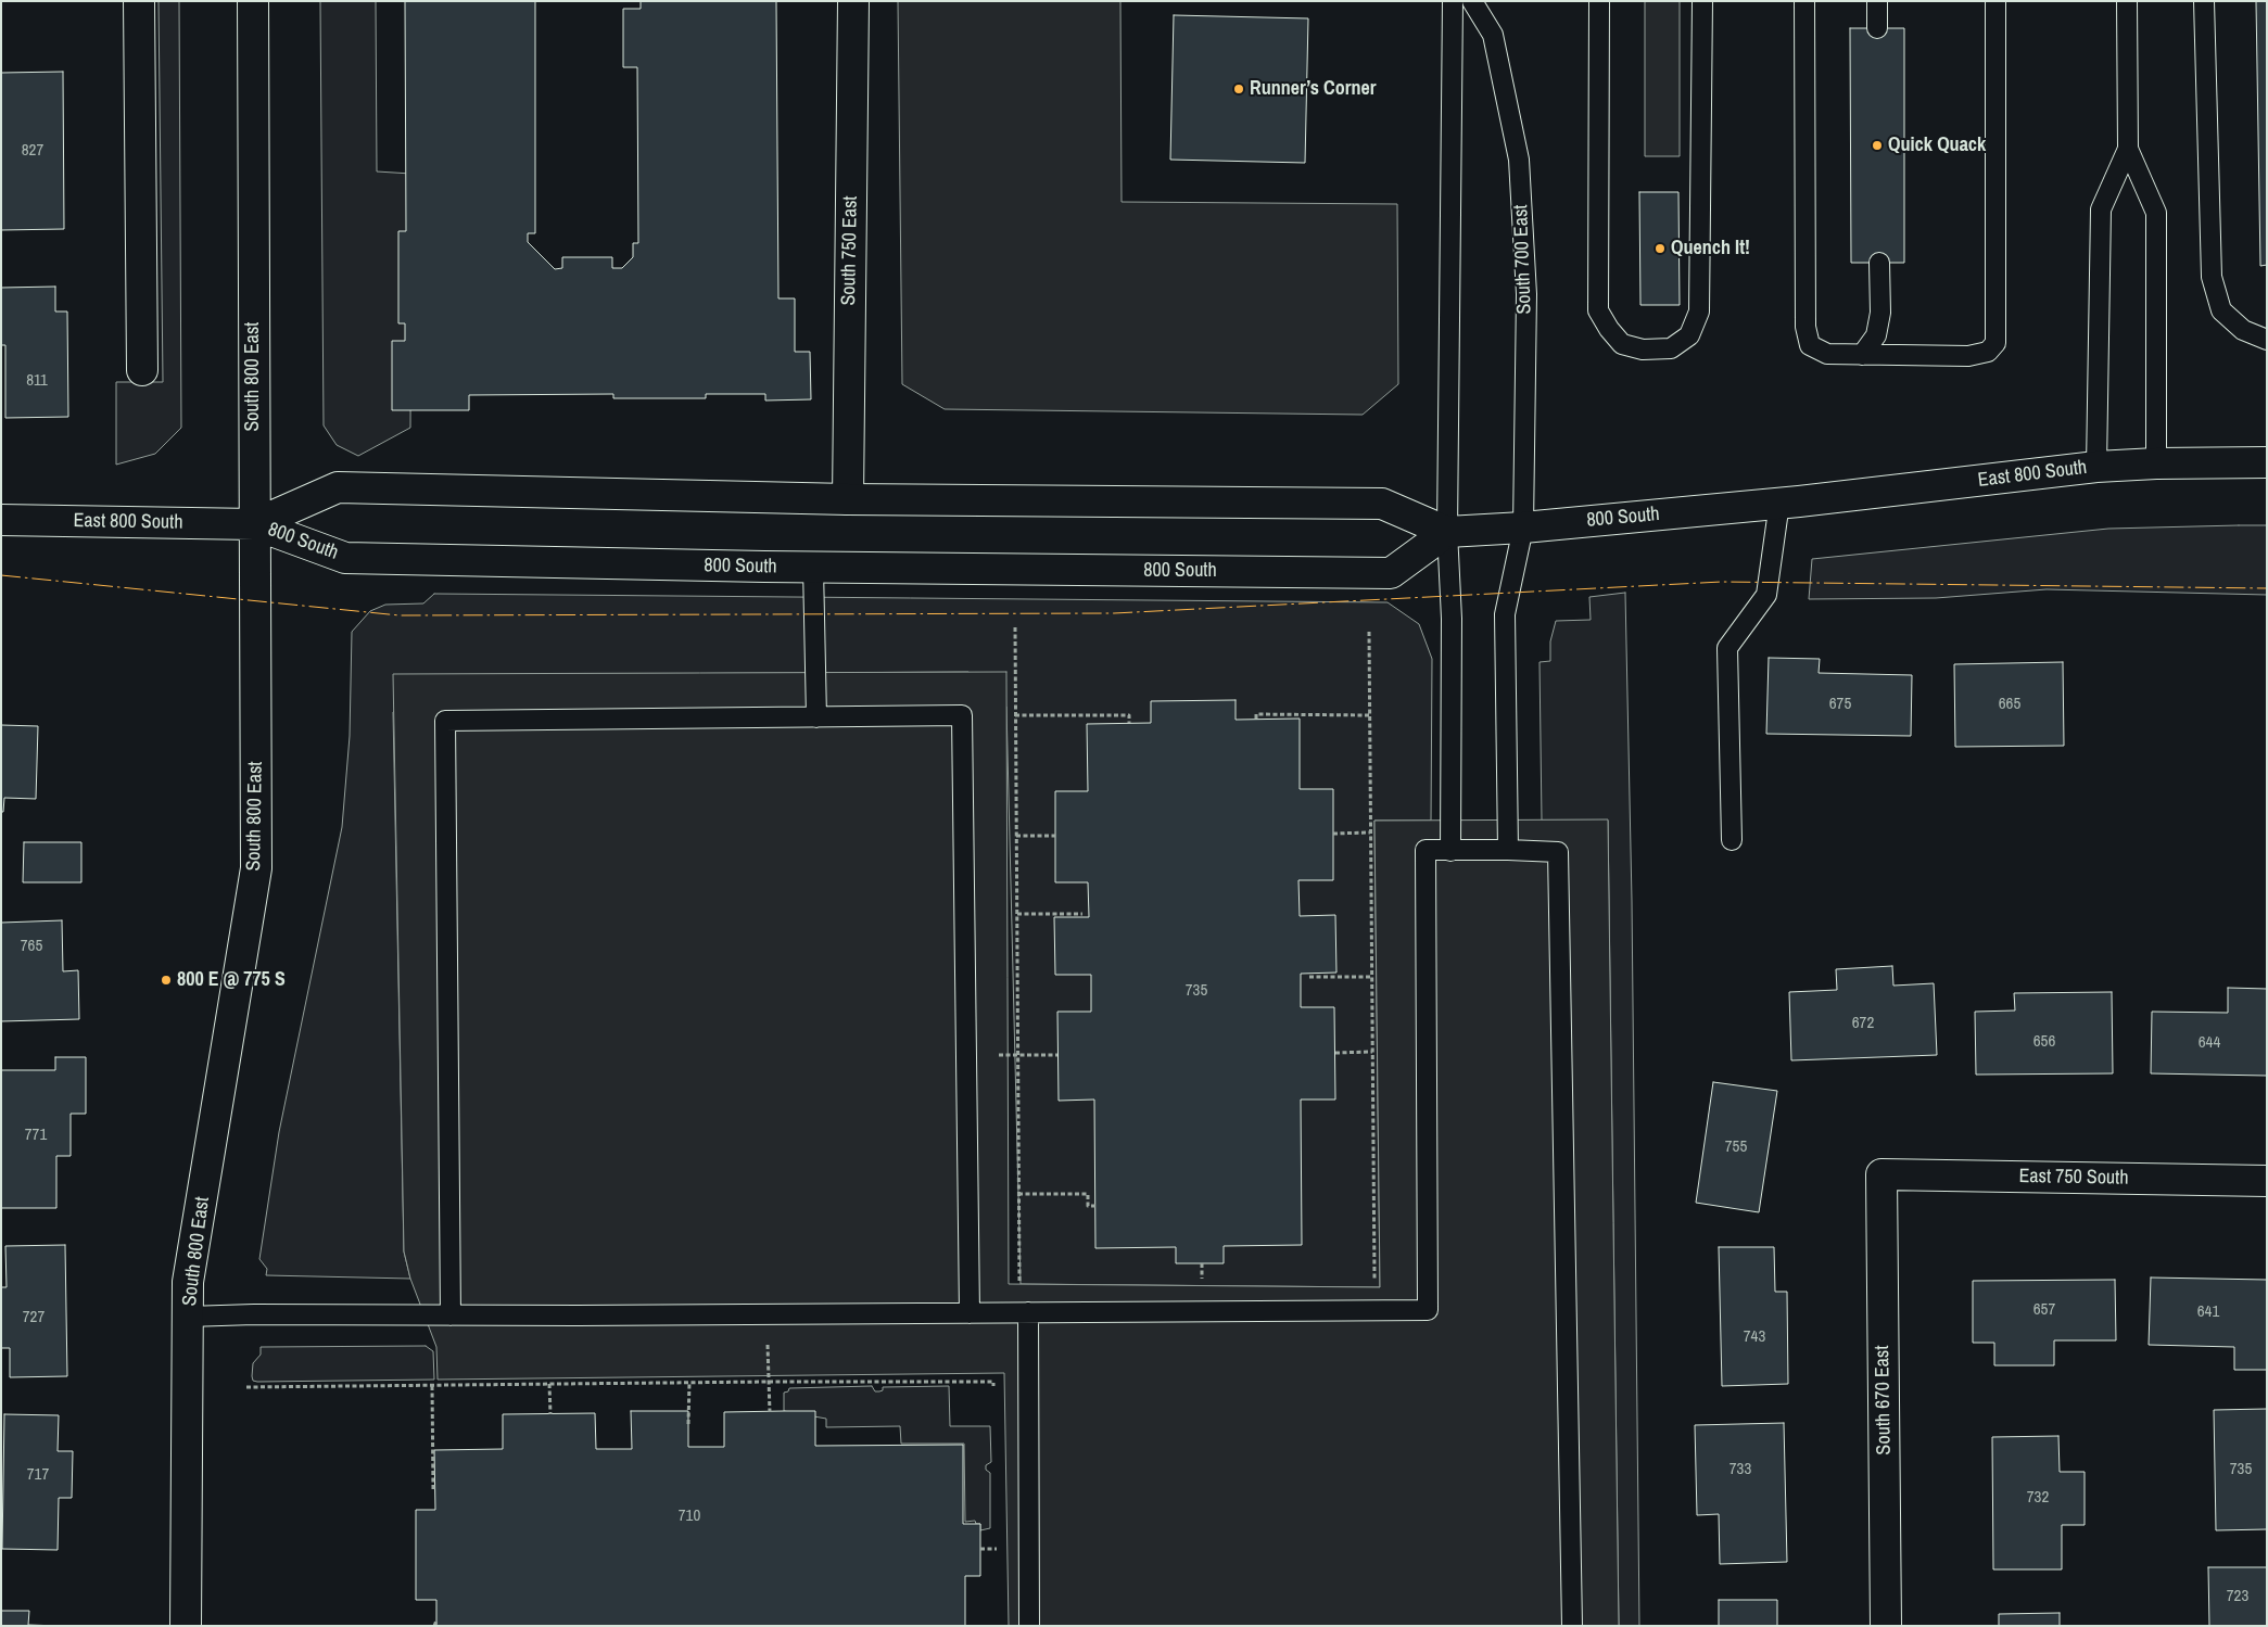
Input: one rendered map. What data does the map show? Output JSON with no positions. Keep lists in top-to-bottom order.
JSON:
{
  "streets": {
    "main road": [
      "South 750 East",
      "South 800 East",
      "East 800 South",
      "800 South",
      "East 750 South",
      "South 670 East"
    ],
    "lane": ["South 700 East"]
  },
  "crossings": [
    ["South 750 East", "800 South"],
    ["South 700 East", "800 South"],
    ["South 800 East", "East 800 South"],
    ["South 800 East", "800 South"],
    ["East 800 South", "800 South"],
    ["East 750 South", "South 670 East"]
  ],
  "places": [
    "Runner’s Corner",
    "Quick Quack",
    "Quench It!",
    "800 E @ 775 S"
  ],
  "house_numbers": [
    "827",
    "811",
    "675",
    "665",
    "765",
    "735",
    "672",
    "656",
    "644",
    "771",
    "755",
    "657",
    "641",
    "727",
    "743",
    "733",
    "735",
    "717",
    "732",
    "710",
    "723"
  ]
}
